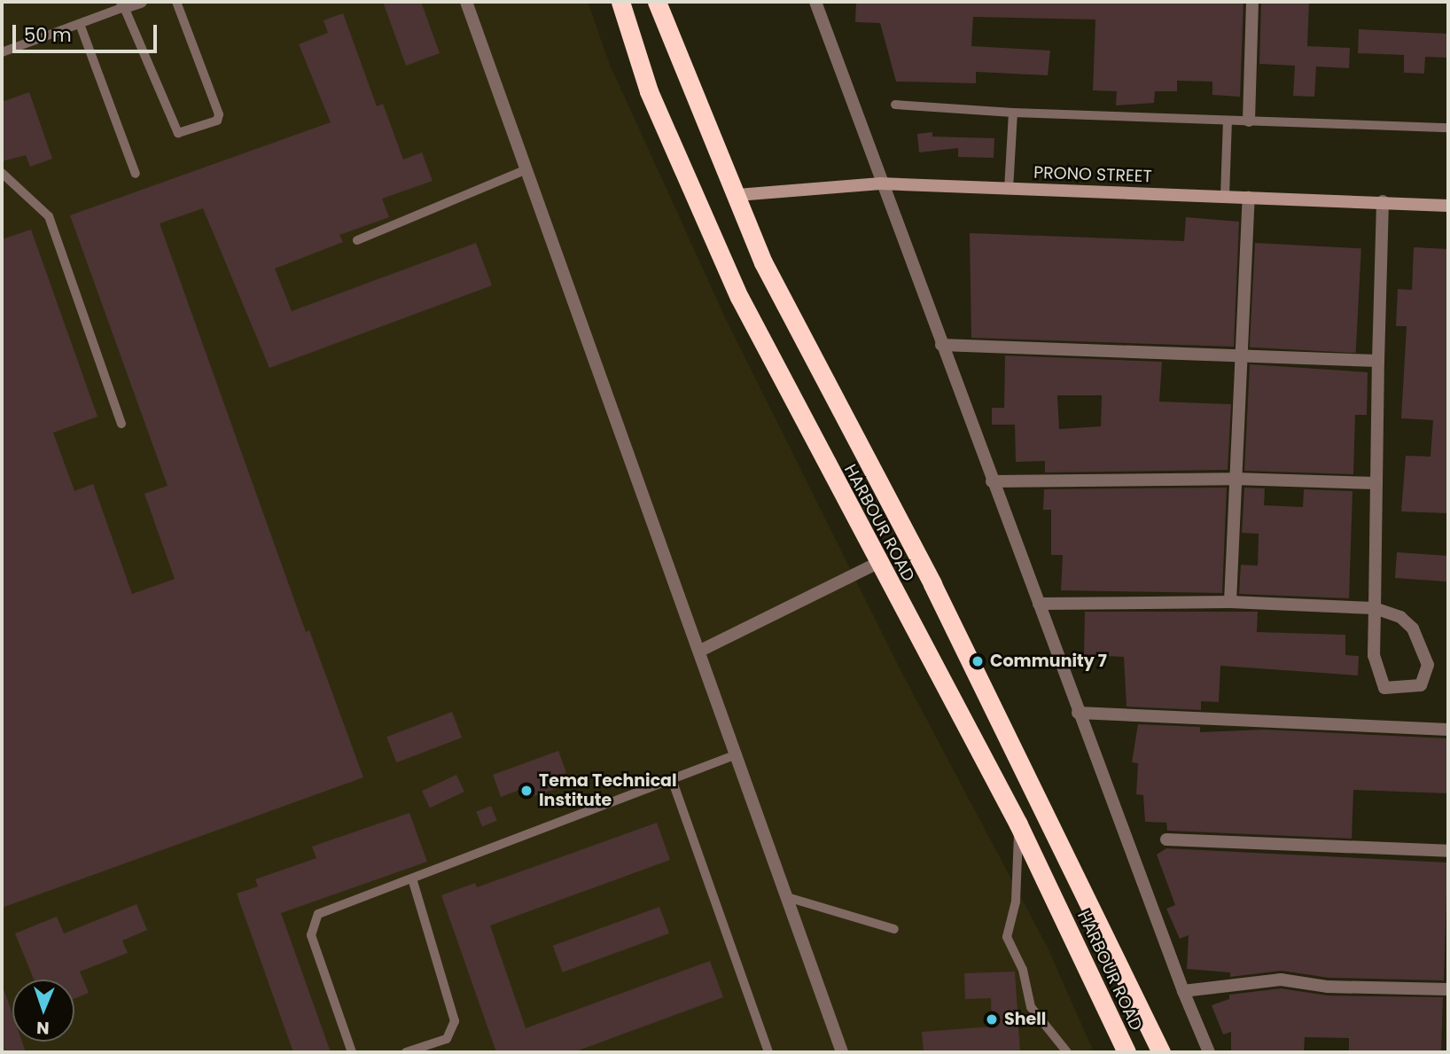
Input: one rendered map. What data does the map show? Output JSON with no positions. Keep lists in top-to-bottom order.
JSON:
{
  "streets": {
    "highway": ["HARBOUR ROAD"],
    "street": ["PRONO STREET"]
  },
  "crossings": [
    ["PRONO STREET", "HARBOUR ROAD"]
  ],
  "places": ["Community 7", "Tema Technical Institute", "Shell"],
  "scale_bar": "50 m",
  "north": "bottom"
}
